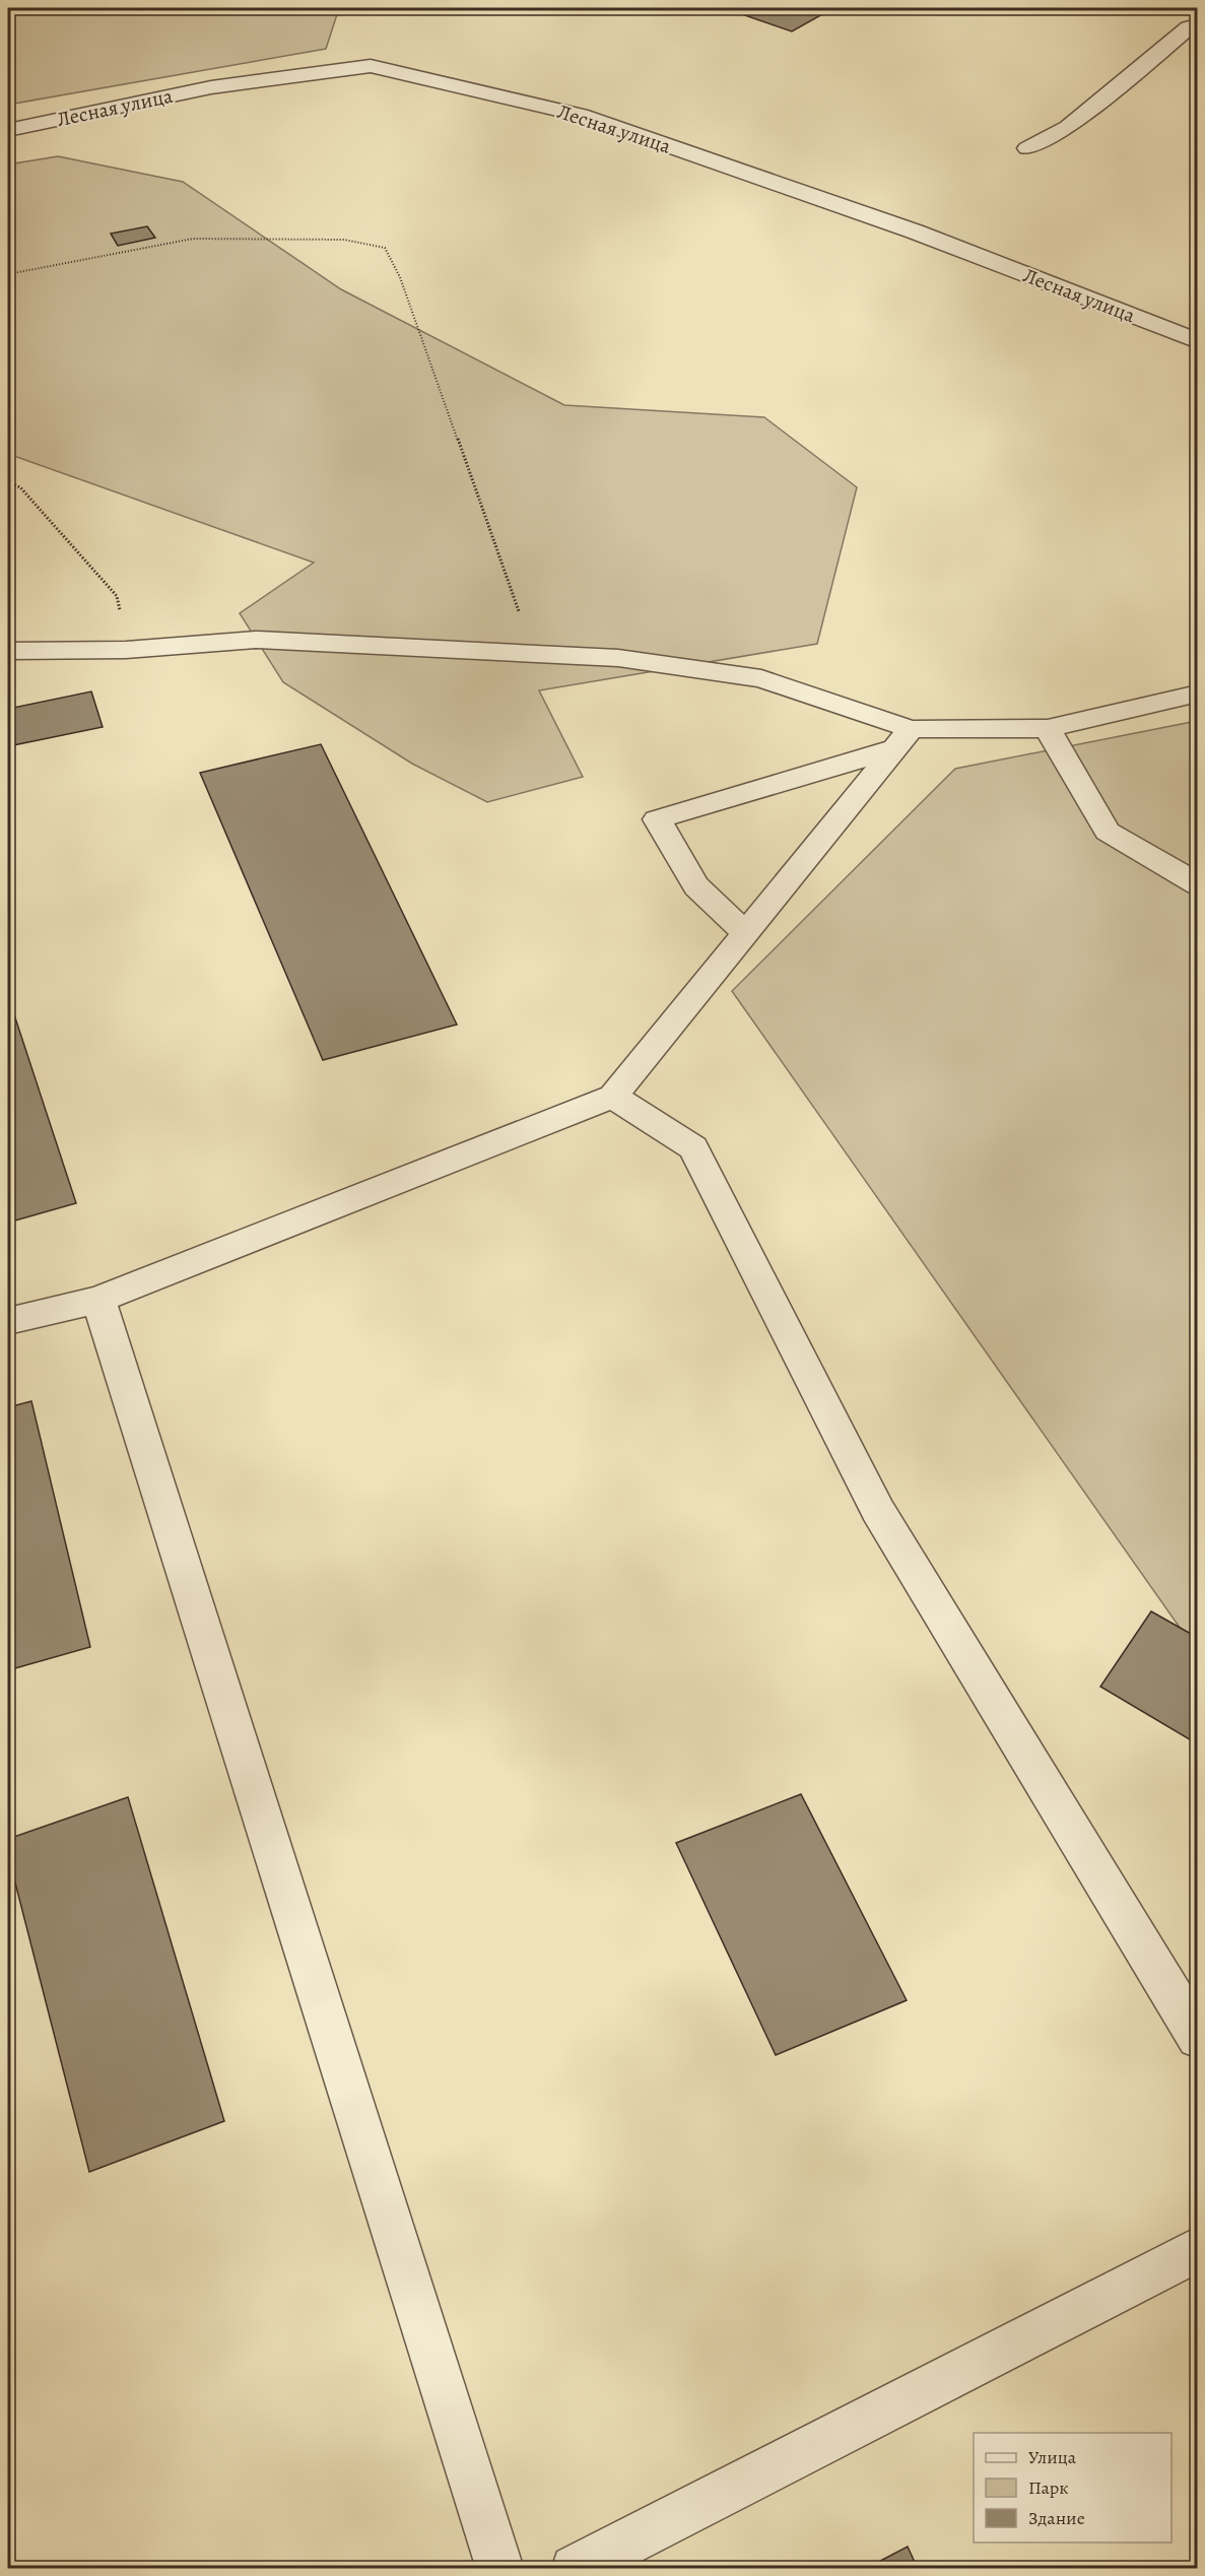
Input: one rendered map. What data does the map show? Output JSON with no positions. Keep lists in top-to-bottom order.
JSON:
{
  "streets": {
    "street": ["Лесная улица"]
  },
  "legend": ["Улица", "Парк", "Здание"]
}
